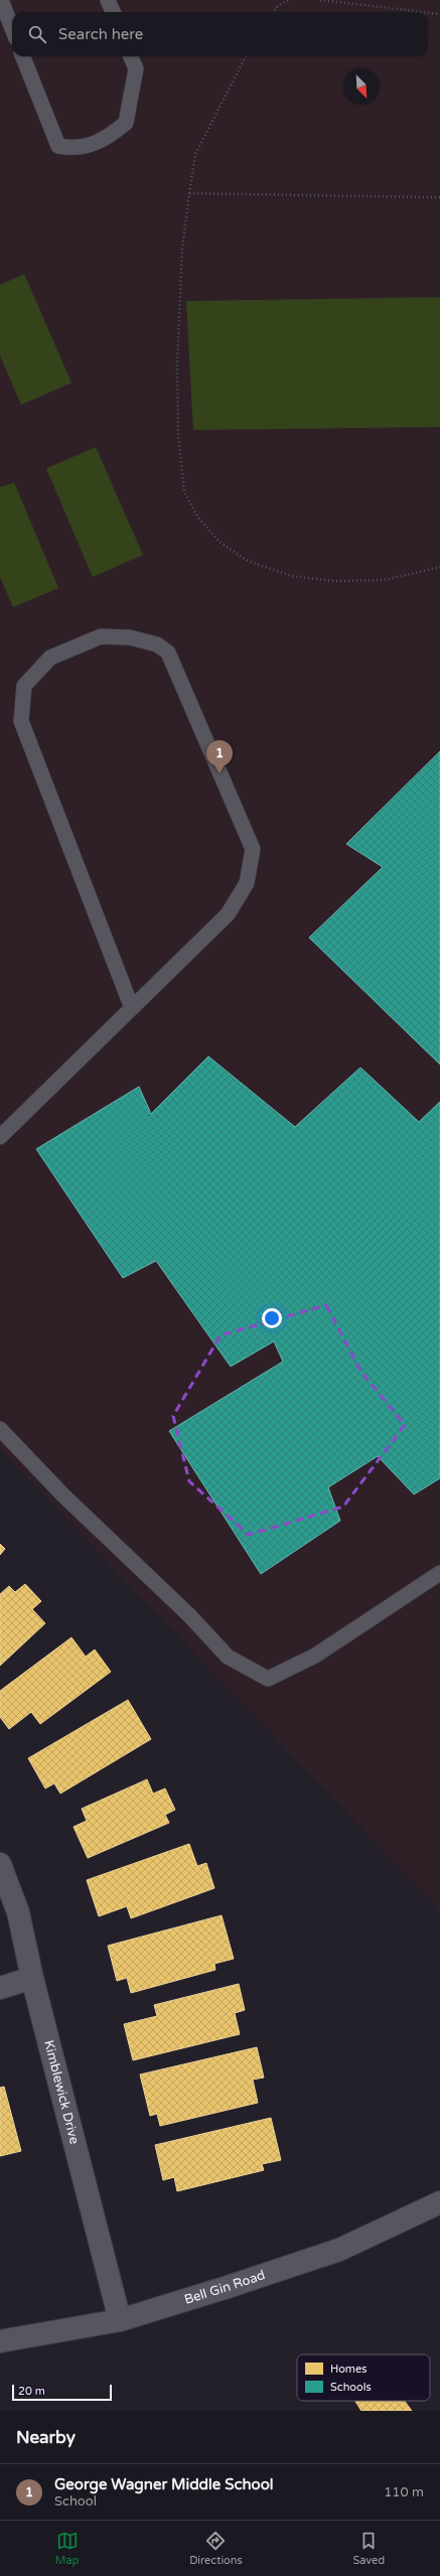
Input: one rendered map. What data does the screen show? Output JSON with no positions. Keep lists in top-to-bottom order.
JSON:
{
  "streets": {
    "street": ["Kimblewick Drive", "Bell Gin Road"]
  },
  "crossings": [
    ["Kimblewick Drive", "Bell Gin Road"]
  ],
  "legend": ["Homes", "Schools"],
  "scale_bar": "20 m",
  "north": "bottom right",
  "page": {
    "search": "Search here",
    "pins": "1",
    "scale": "20 m",
    "heading": "Nearby",
    "list": [
      {
        "mark": "1",
        "name": "George Wagner Middle School",
        "note": "School",
        "value": "110 m"
      }
    ],
    "nav": ["Map", "Directions", "Saved"]
  }
}
